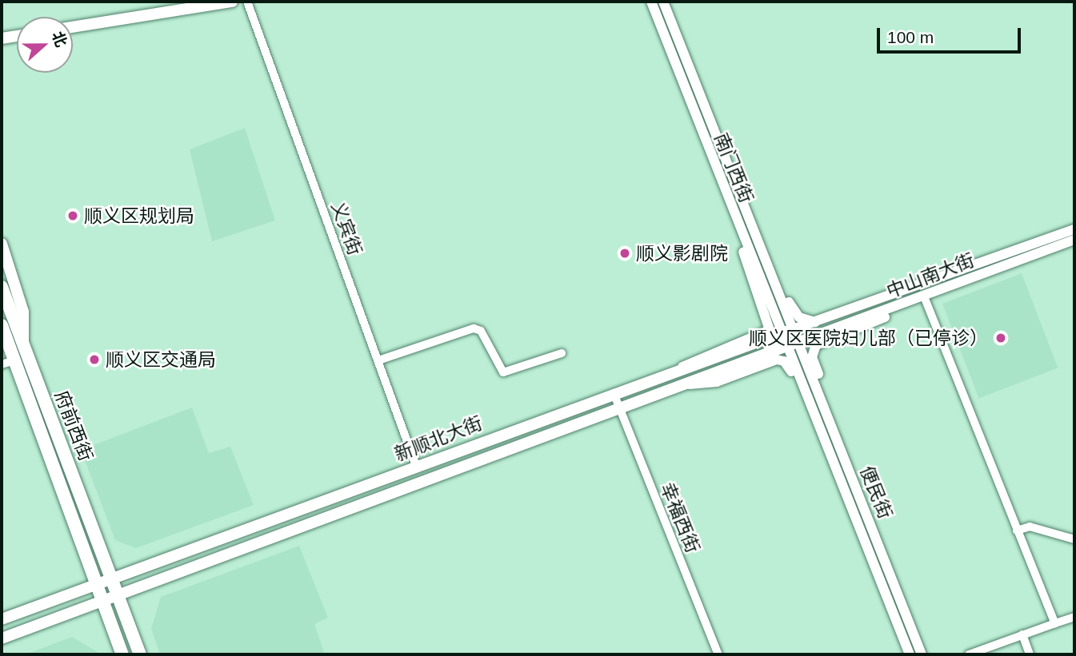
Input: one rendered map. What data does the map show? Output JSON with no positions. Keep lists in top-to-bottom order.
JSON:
{
  "streets": {
    "main road": ["府前西街", "新顺北大街"],
    "street": [
      "南门西街",
      "义宾街",
      "中山南大街",
      "便民街",
      "幸福西街"
    ]
  },
  "crossings": [
    ["南门西街", "中山南大街"],
    ["南门西街", "新顺北大街"],
    ["南门西街", "便民街"],
    ["义宾街", "新顺北大街"],
    ["中山南大街", "新顺北大街"],
    ["中山南大街", "便民街"],
    ["府前西街", "新顺北大街"],
    ["新顺北大街", "便民街"],
    ["新顺北大街", "幸福西街"]
  ],
  "places": [
    "顺义区规划局",
    "顺义影剧院",
    "顺义区医院妇儿部（已停诊）",
    "顺义区交通局"
  ],
  "scale_bar": "100 m",
  "north": "right"
}
